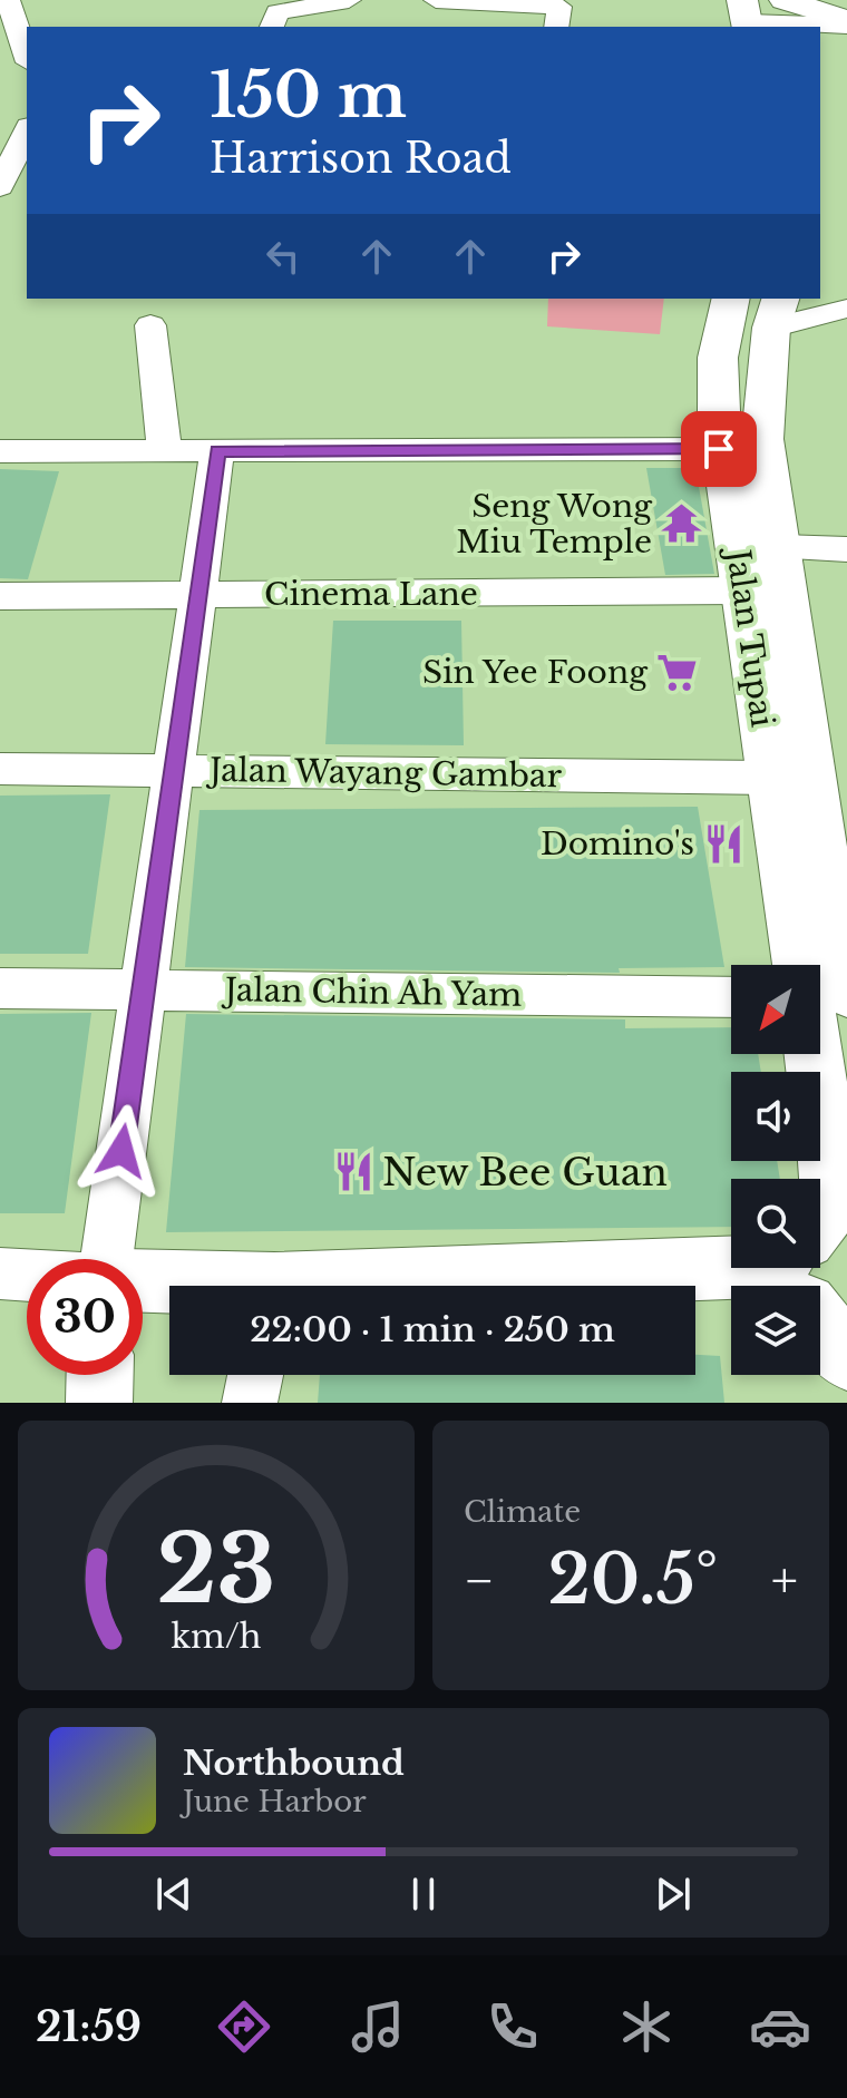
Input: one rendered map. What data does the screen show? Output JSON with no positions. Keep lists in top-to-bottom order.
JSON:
{
  "streets": {
    "main road": ["Jalan Tupai"],
    "street": ["Cinema Lane", "Jalan Wayang Gambar", "Jalan Chin Ah Yam"]
  },
  "crossings": [
    ["Cinema Lane", "Jalan Tupai"],
    ["Jalan Tupai", "Jalan Wayang Gambar"]
  ],
  "places": {
    "temple": ["Seng Wong Miu Temple"],
    "supermarket": ["Sin Yee Foong"],
    "restaurant": ["Domino's", "New Bee Guan"]
  },
  "north": "bottom left",
  "page": {
    "turn": ["150 m", "Harrison Road"],
    "limit": "30",
    "trip": "22:00 · 1 min · 250 m",
    "tile": "Climate",
    "heat": ["−", "20.5°", "+"],
    "song": ["Northbound", "June Harbor"],
    "tabs": "21:59",
    "gauge": ["23", "km/h"]
  }
}
